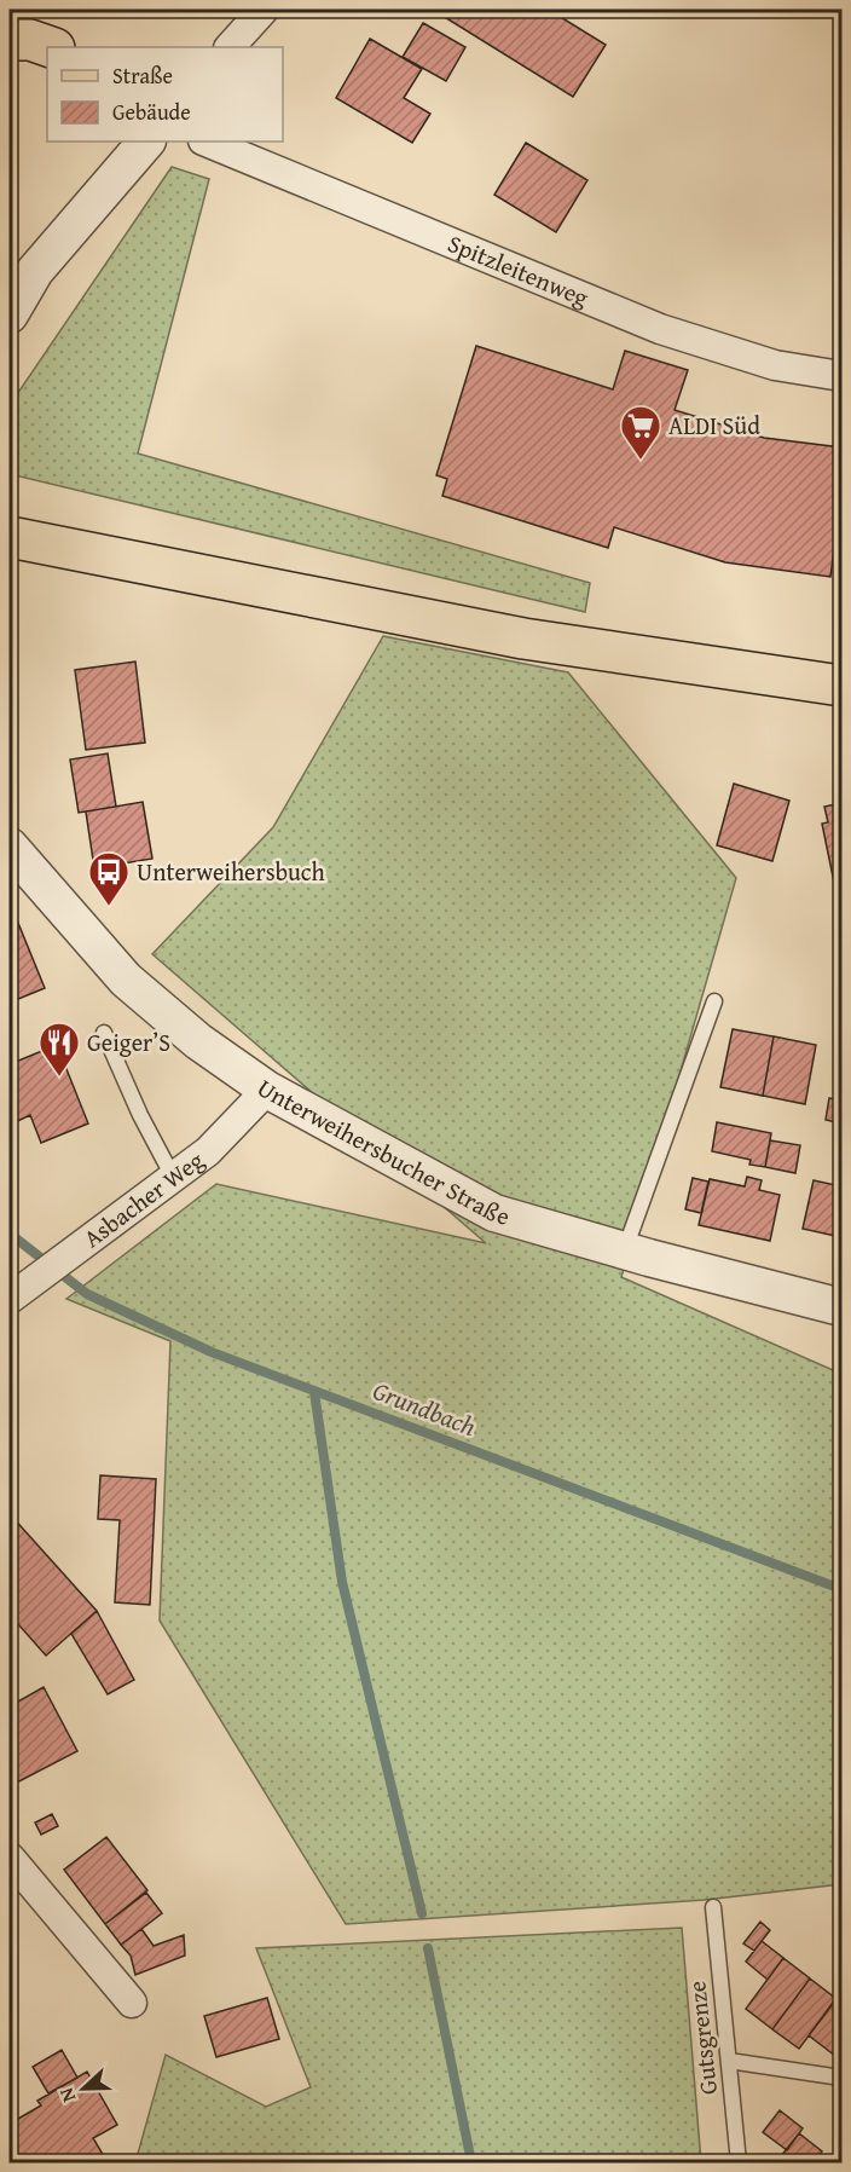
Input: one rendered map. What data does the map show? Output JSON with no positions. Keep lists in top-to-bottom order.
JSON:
{
  "streets": {
    "street": ["Spitzleitenweg", "Unterweihersbucher Straße", "Asbacher Weg"],
    "lane": ["Gutsgrenze"]
  },
  "crossings": [
    ["Unterweihersbucher Straße", "Asbacher Weg"]
  ],
  "water": ["Grundbach"],
  "places": {
    "supermarket": ["ALDI Süd"],
    "bus stop": ["Unterweihersbuch"],
    "restaurant": ["Geiger’S"]
  },
  "legend": ["Straße", "Gebäude"],
  "north": "left"
}
